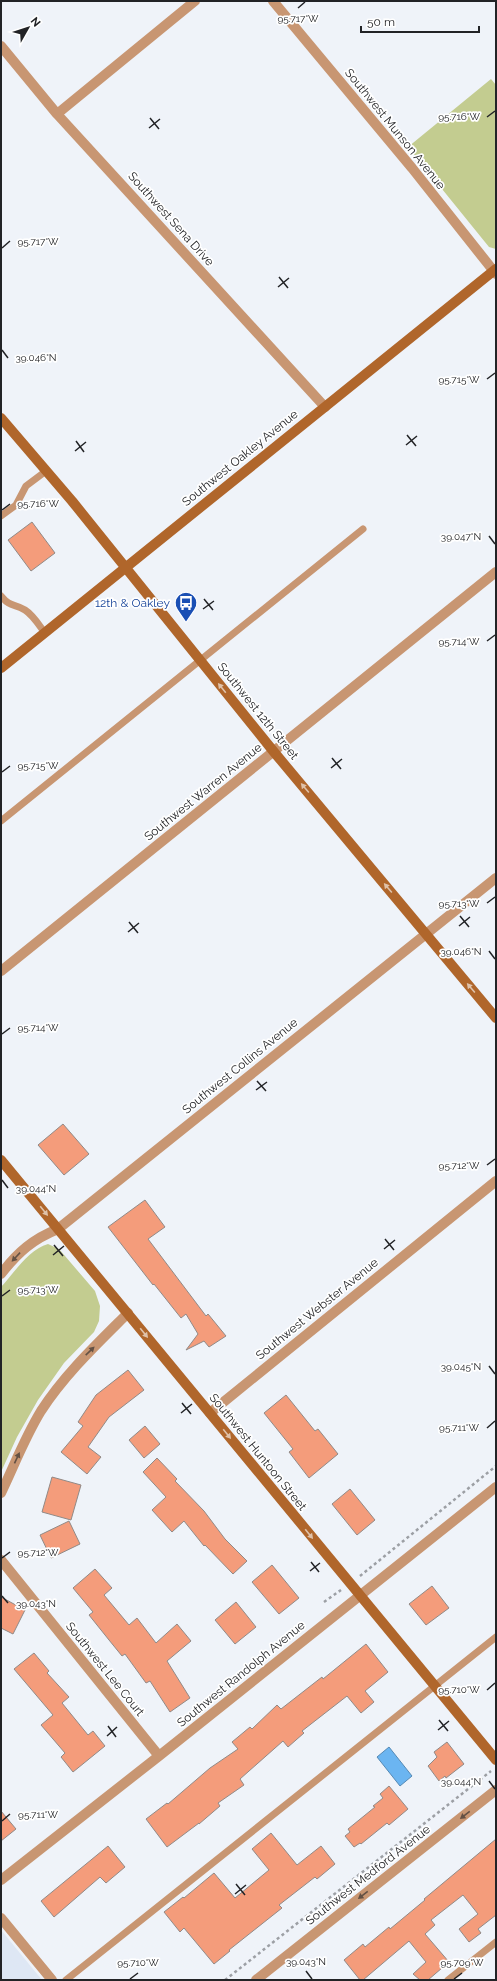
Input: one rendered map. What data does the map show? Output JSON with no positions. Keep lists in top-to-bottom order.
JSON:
{
  "streets": {
    "main road": ["Southwest Oakley Avenue", "Southwest 12th Street", "Southwest Huntoon Street"],
    "street": [
      "Southwest Munson Avenue",
      "Southwest Sena Drive",
      "Southwest Warren Avenue",
      "Southwest Collins Avenue",
      "Southwest Webster Avenue",
      "Southwest Lee Court",
      "Southwest Randolph Avenue",
      "Southwest Medford Avenue"
    ]
  },
  "crossings": [
    ["Southwest Munson Avenue", "Southwest Oakley Avenue"],
    ["Southwest Sena Drive", "Southwest Oakley Avenue"],
    ["Southwest Oakley Avenue", "Southwest 12th Street"],
    ["Southwest 12th Street", "Southwest Warren Avenue"],
    ["Southwest 12th Street", "Southwest Collins Avenue"],
    ["Southwest Collins Avenue", "Southwest Huntoon Street"],
    ["Southwest Webster Avenue", "Southwest Huntoon Street"],
    ["Southwest Huntoon Street", "Southwest Randolph Avenue"],
    ["Southwest Lee Court", "Southwest Randolph Avenue"]
  ],
  "one_way": ["Southwest 12th Street", "Southwest Huntoon Street", "Southwest Medford Avenue"],
  "places": {
    "bus stop": ["12th & Oakley"]
  },
  "scale_bar": "50 m",
  "north": "top right",
  "coordinates": [
    "95.717°W",
    "95.716°W",
    "39.046°N",
    "95.715°W",
    "39.047°N",
    "95.714°W",
    "95.713°W",
    "95.712°W",
    "39.044°N",
    "39.045°N",
    "95.711°W",
    "39.043°N",
    "95.710°W",
    "95.709°W"
  ]
}
